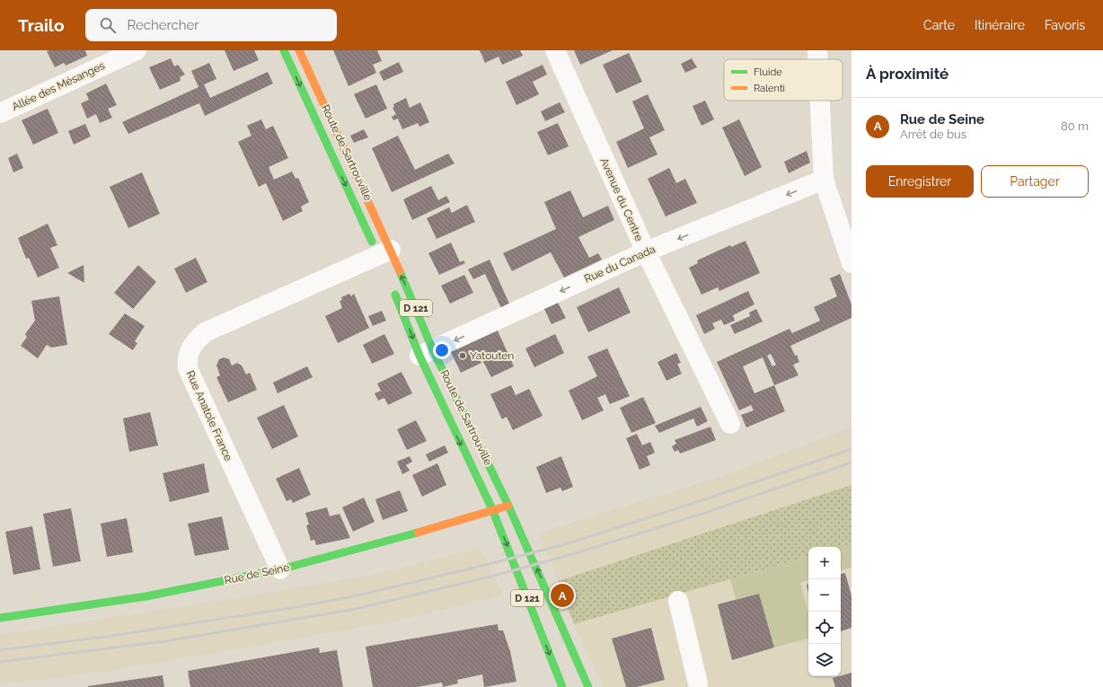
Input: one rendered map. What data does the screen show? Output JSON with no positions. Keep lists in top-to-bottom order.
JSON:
{
  "streets": {
    "main road": ["Route de Sartrouville", "D 121", "Rue de Seine"],
    "street": [
      "Allée des Mésanges",
      "Avenue du Centre",
      "Rue du Canada",
      "Rue Anatole France"
    ]
  },
  "crossings": [
    ["Route de Sartrouville", "Rue du Canada"],
    ["Route de Sartrouville", "Rue Anatole France"],
    ["Route de Sartrouville", "Rue de Seine"],
    ["Avenue du Centre", "Rue du Canada"],
    ["Rue Anatole France", "Rue de Seine"]
  ],
  "one_way": ["Rue du Canada"],
  "places": ["Yatouten"],
  "legend": ["Fluide", "Ralenti"],
  "page": {
    "header": "Trailo",
    "search": "Rechercher",
    "nav": ["Carte", "Itinéraire", "Favoris"],
    "heading": "À proximité",
    "list": [
      {
        "mark": "A",
        "name": "Rue de Seine",
        "note": "Arrêt de bus",
        "value": "80 m"
      }
    ],
    "buttons": ["Enregistrer", "Partager"],
    "map_buttons": ["+", "−"],
    "pins": "A"
  }
}
